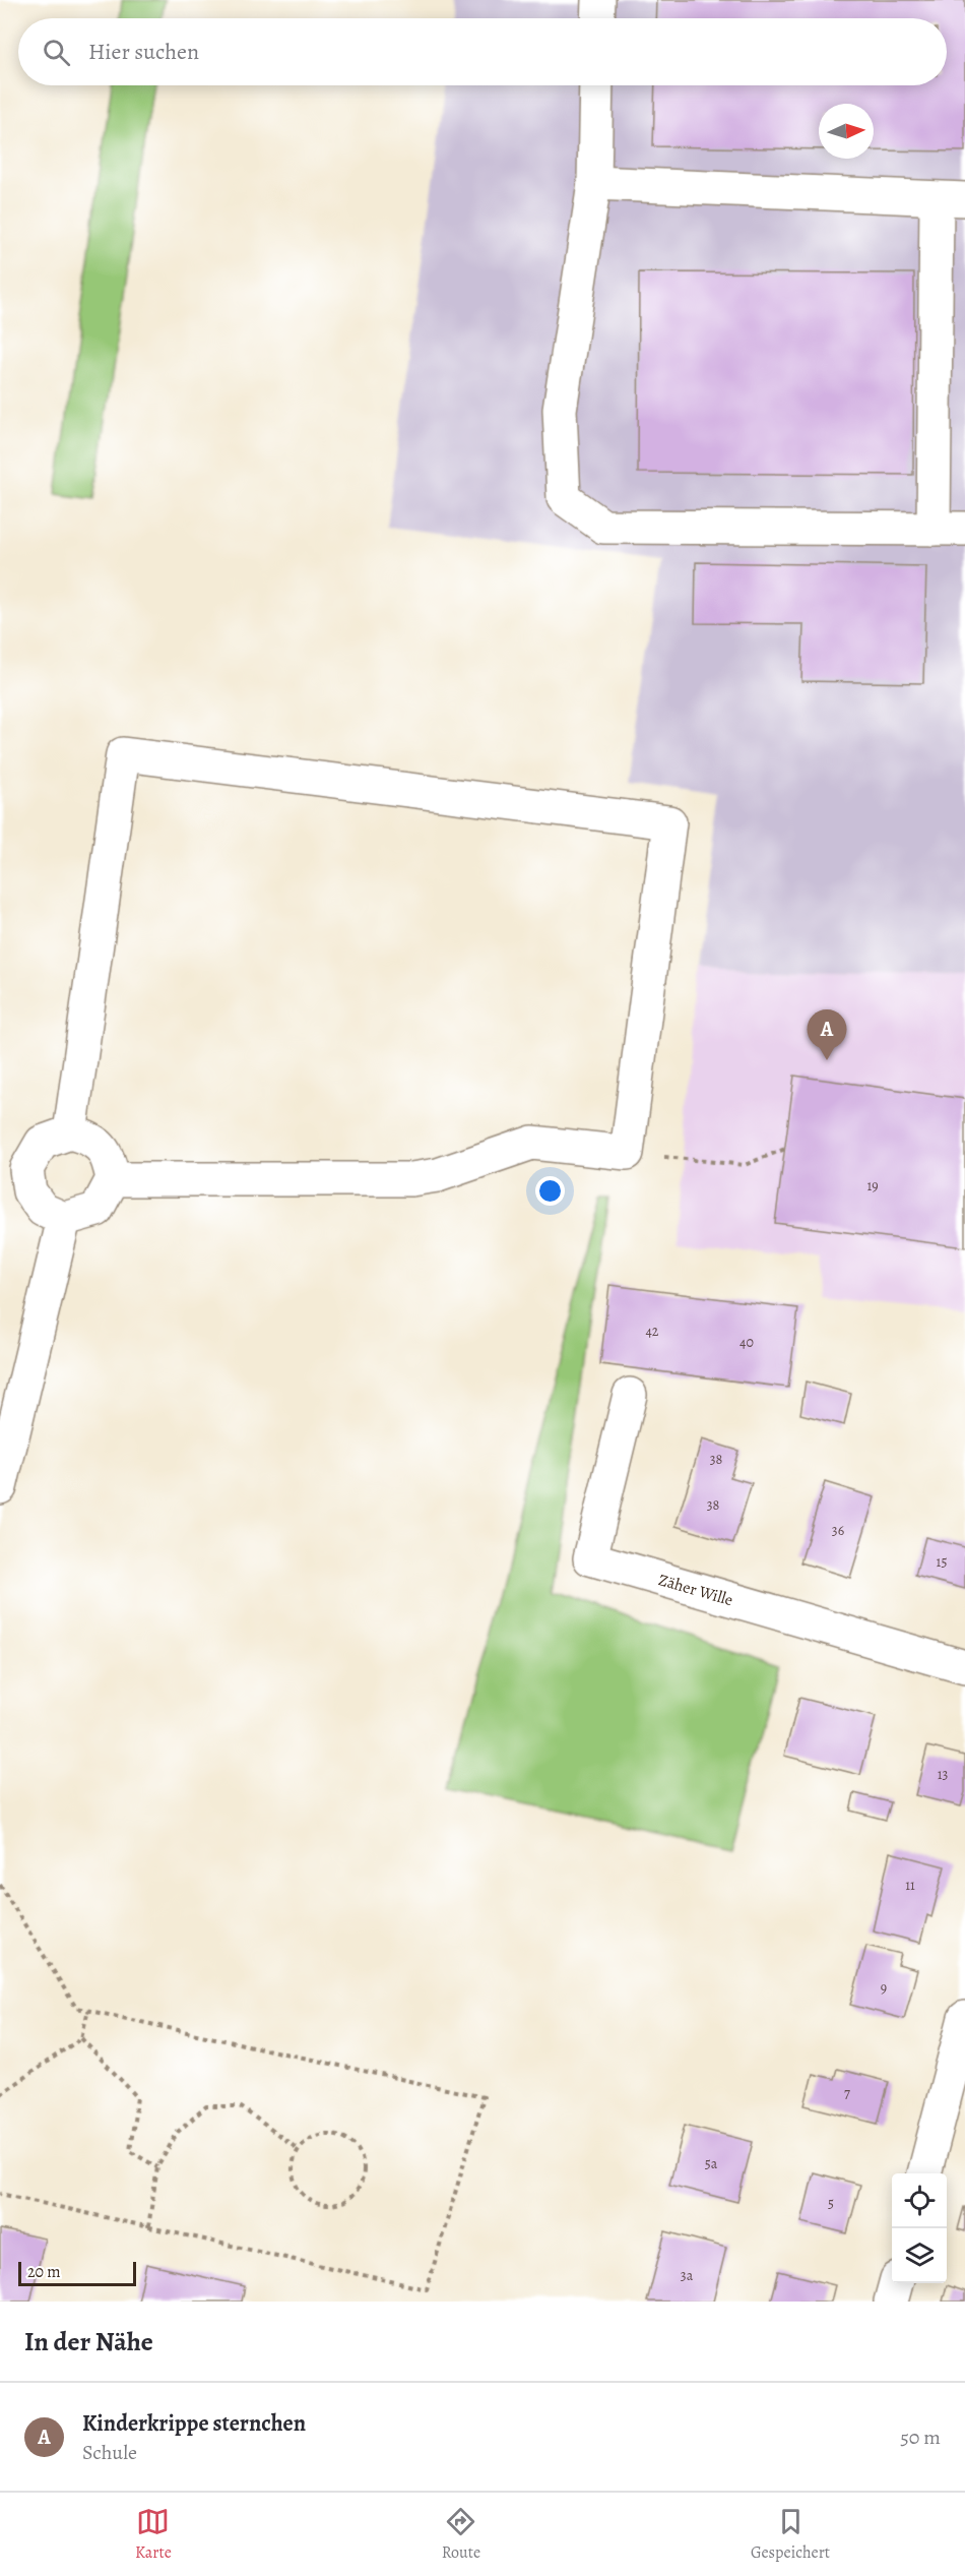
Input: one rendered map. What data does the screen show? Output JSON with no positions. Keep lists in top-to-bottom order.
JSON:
{
  "streets": {
    "street": ["Zäher Wille"]
  },
  "house_numbers": [
    "19",
    "42",
    "40",
    "38",
    "38",
    "36",
    "15",
    "13",
    "11",
    "9",
    "7",
    "5a",
    "5",
    "3a"
  ],
  "scale_bar": "20 m",
  "north": "right",
  "page": {
    "search": "Hier suchen",
    "pins": "A",
    "scale": "20 m",
    "heading": "In der Nähe",
    "list": [
      {
        "mark": "A",
        "name": "Kinderkrippe sternchen",
        "note": "Schule",
        "value": "50 m"
      }
    ],
    "nav": ["Karte", "Route", "Gespeichert"]
  }
}
